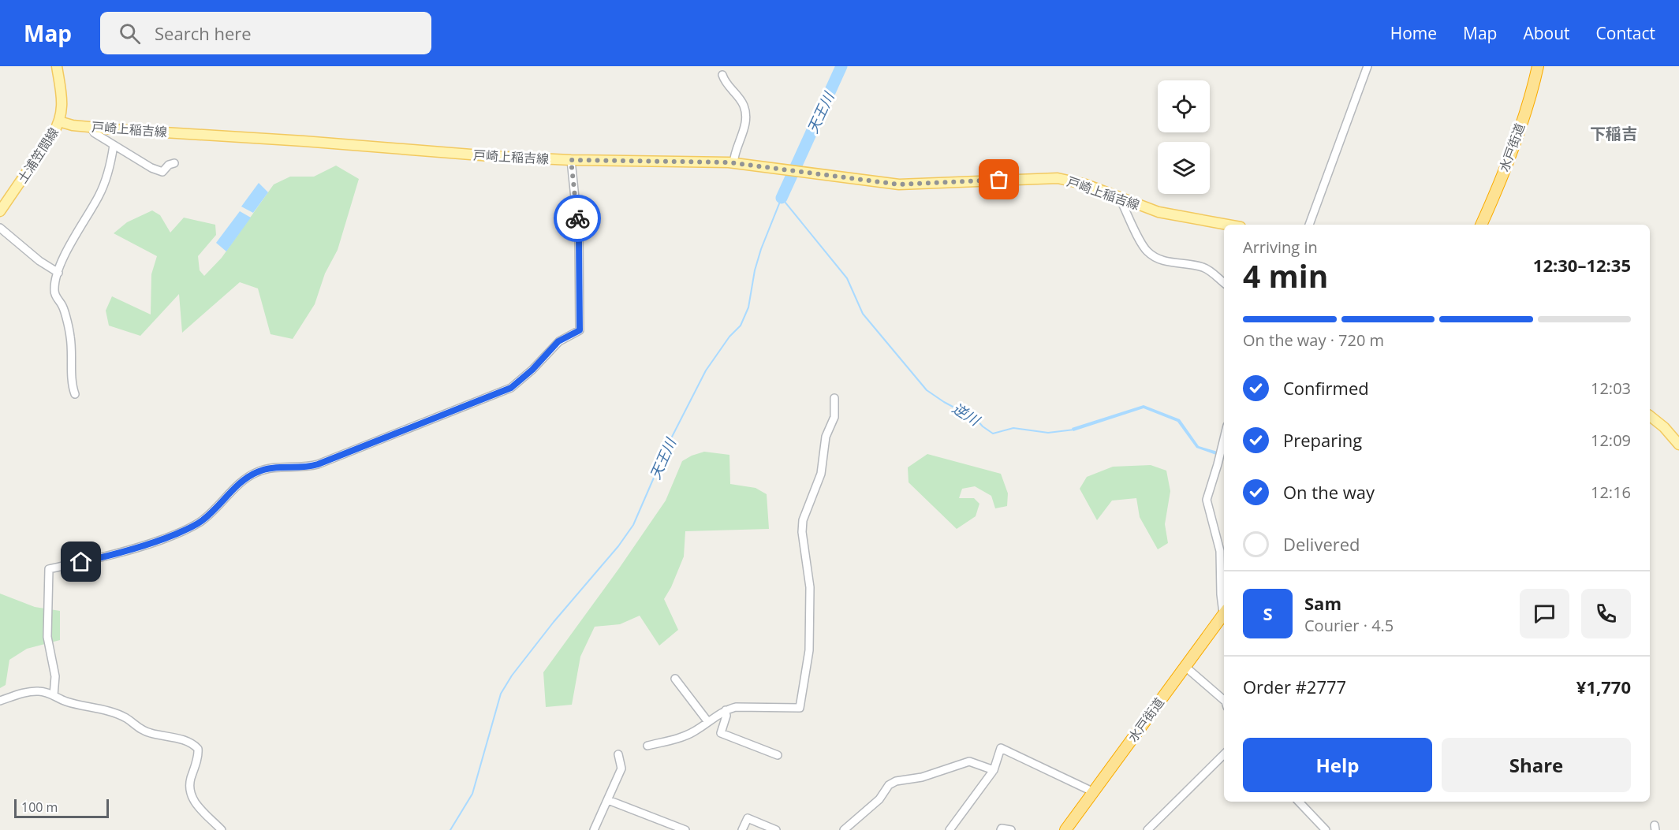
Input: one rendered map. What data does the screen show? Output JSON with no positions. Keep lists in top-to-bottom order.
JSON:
{
  "streets": {
    "highway": ["水戸街道"],
    "main road": ["戸崎上稲吉線", "土浦笠間線"]
  },
  "crossings": [
    ["戸崎上稲吉線", "土浦笠間線"]
  ],
  "districts": ["下稲吉"],
  "water": ["天王川", "逆川"],
  "scale_bar": "100 m",
  "page": {
    "header": "Map",
    "search": "Search here",
    "nav": [
      "Home",
      "Map",
      "About",
      "Contact"
    ],
    "heading": ["4 min", "Arriving in", "12:30–12:35"],
    "panel": [
      "Sam",
      "Courier · 4.5",
      "Order #2777",
      "¥1,770"
    ],
    "bar": "On the way · 720 m",
    "list": [
      ["Confirmed", "12:03"],
      ["Preparing", "12:09"],
      ["On the way", "12:16"],
      "Delivered"
    ],
    "round": "S",
    "buttons": ["Help", "Share"],
    "scale": "100 m"
  }
}
